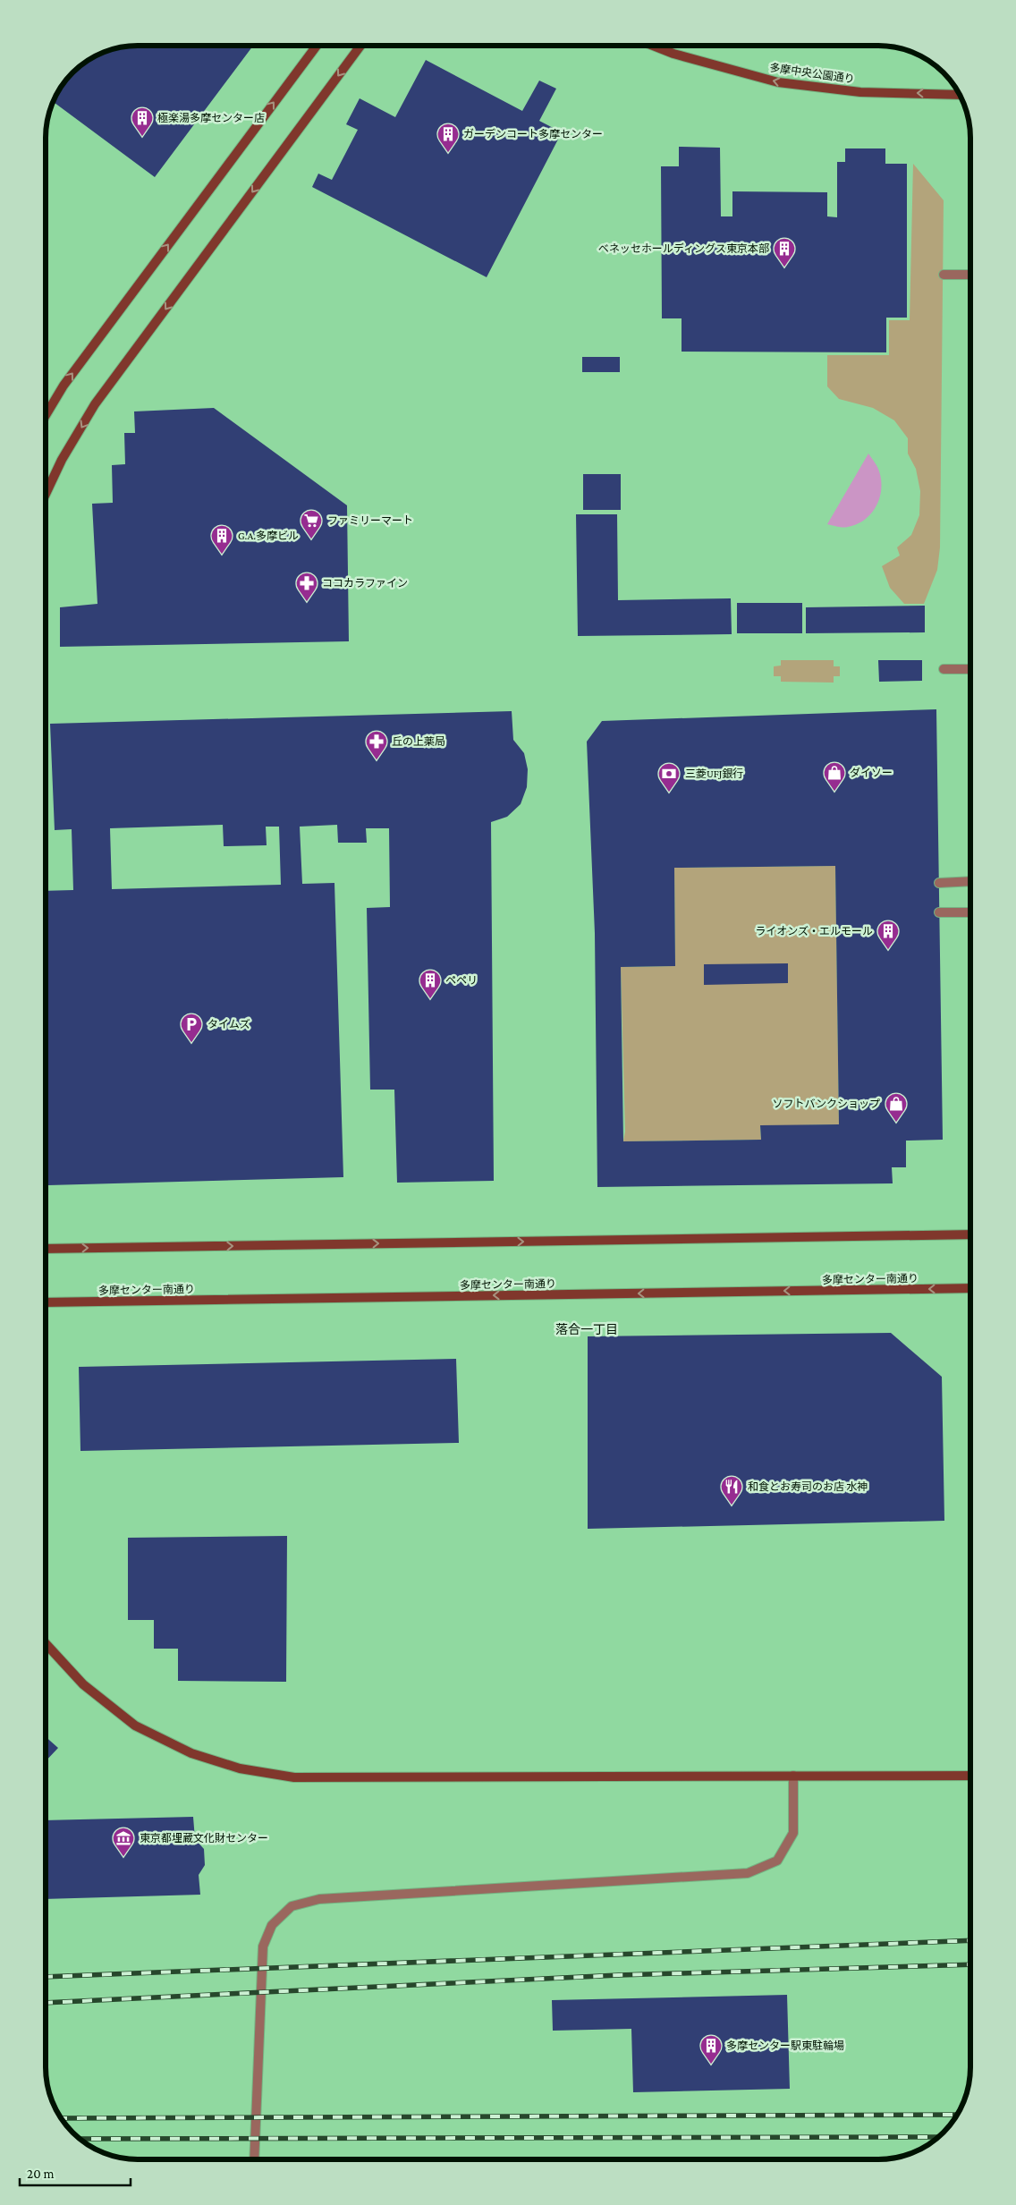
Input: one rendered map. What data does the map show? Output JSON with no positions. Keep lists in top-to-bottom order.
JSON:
{
  "streets": {
    "street": ["多摩中央公園通り", "多摩センター南通り"]
  },
  "one_way": ["多摩中央公園通り"],
  "districts": ["落合一丁目"],
  "places": {
    "building": [
      "極楽湯多摩センター店",
      "ガーデンコート多摩センター",
      "ベネッセホールディングス東京本部",
      "G.A.多摩ビル",
      "ライオンズ・エルモール",
      "ペペリ",
      "多摩センター駅東駐輪場"
    ],
    "supermarket": ["ファミリーマート"],
    "pharmacy": ["ココカラファイン", "丘の上薬局"],
    "shop": ["ダイソー", "ソフトバンクショップ"],
    "bank": ["三菱UFJ銀行"],
    "parking": ["タイムズ"],
    "restaurant": ["和食とお寿司のお店 水神"],
    "museum": ["東京都埋蔵文化財センター"]
  },
  "scale_bar": "20 m"
}
